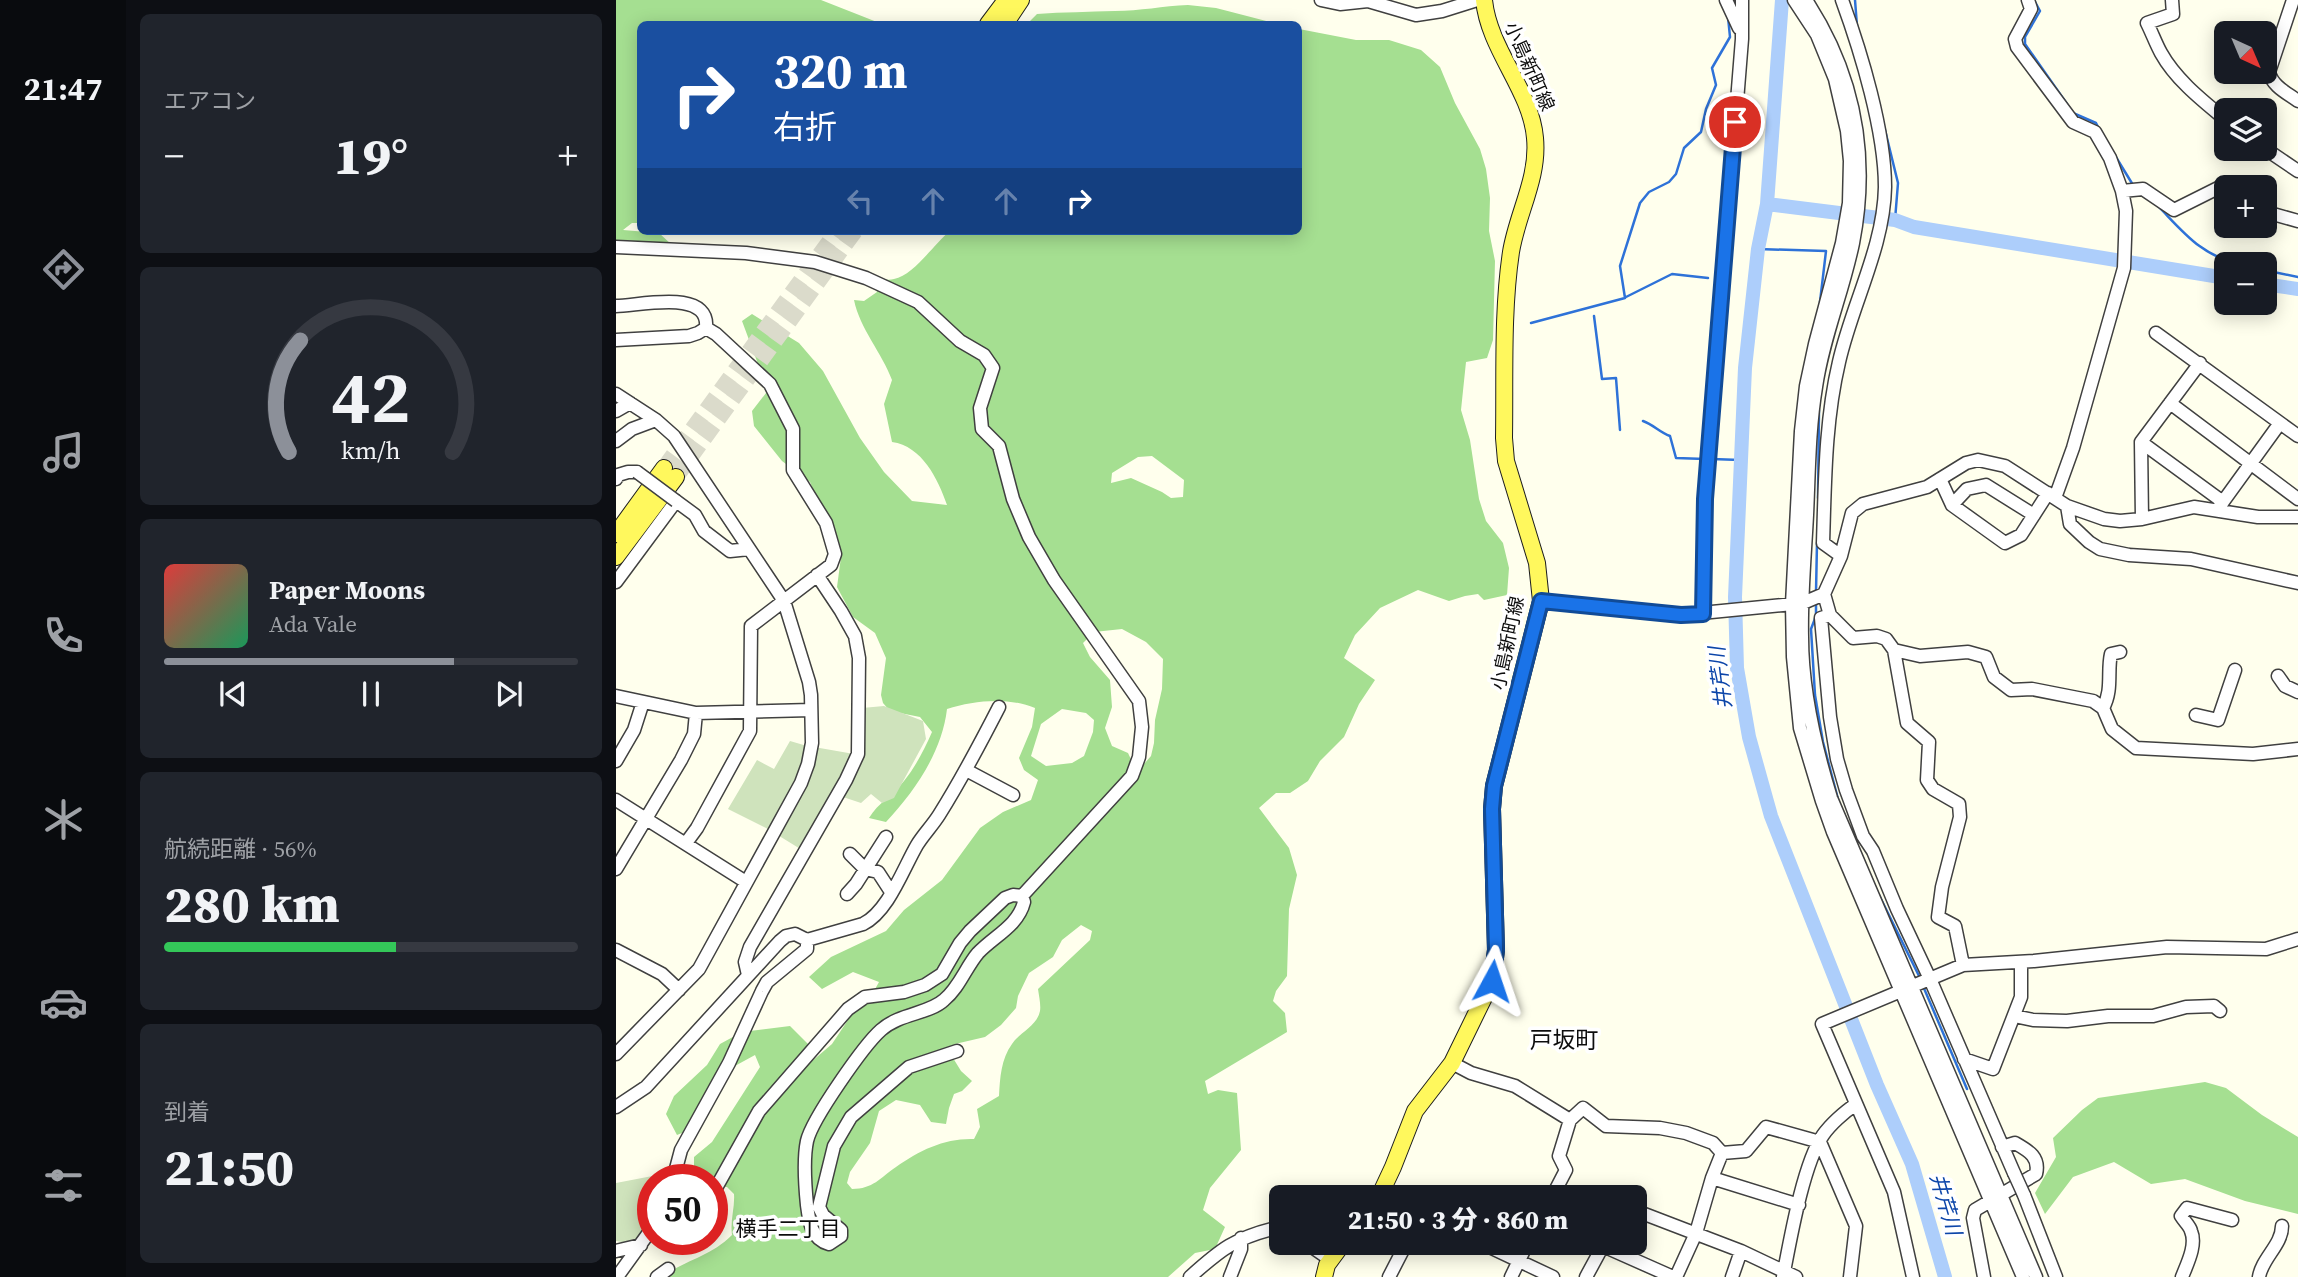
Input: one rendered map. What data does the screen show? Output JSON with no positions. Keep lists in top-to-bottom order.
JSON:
{
  "streets": {
    "main road": ["小島新町線"]
  },
  "districts": ["戸坂町", "横手二丁目"],
  "water": ["井芹川"],
  "north": "bottom right",
  "page": {
    "tabs": "21:47",
    "tile": [
      "エアコン",
      ["航続距離 · 56%", "280 km"],
      ["到着", "21:50"]
    ],
    "map_buttons": ["+", "−"],
    "turn": ["320 m", "右折"],
    "heat": ["−", "19°", "+"],
    "song": ["Paper Moons", "Ada Vale"],
    "limit": "50",
    "trip": "21:50 · 3 分 · 860 m",
    "gauge": ["42", "km/h"]
  }
}
